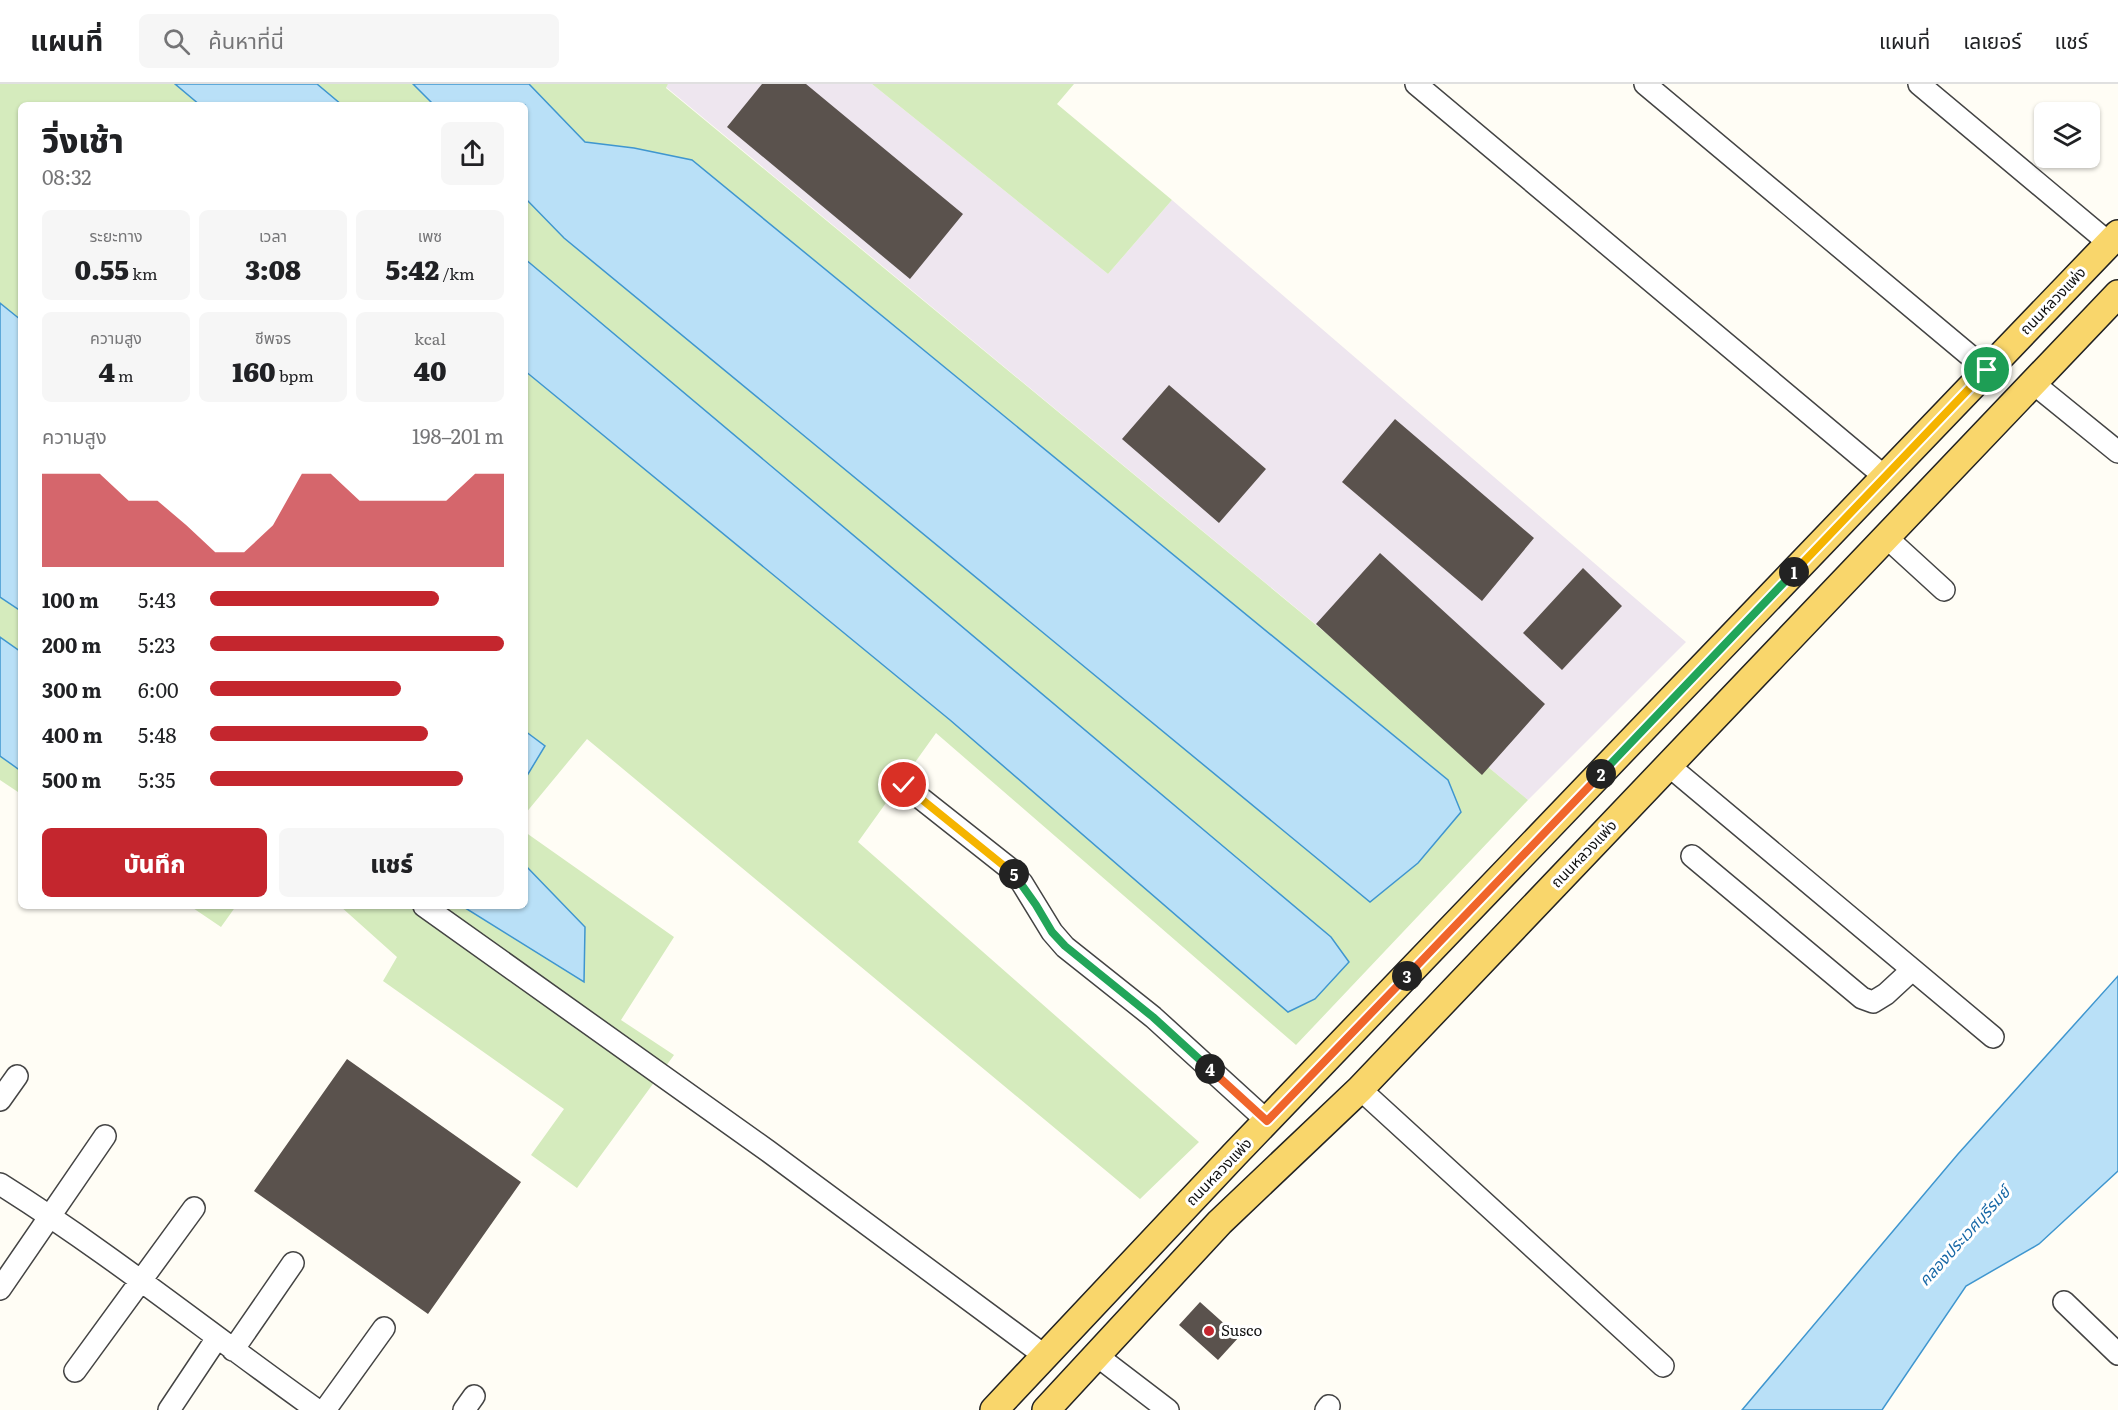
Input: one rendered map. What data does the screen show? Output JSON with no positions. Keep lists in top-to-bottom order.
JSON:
{
  "streets": {
    "main road": ["ถนนหลวงแพ่ง"]
  },
  "water": ["คลองประเวศบุรีรมย์"],
  "places": ["Susco"],
  "page": {
    "header": "แผนที่",
    "search": "ค้นหาที่นี่",
    "nav": ["แผนที่", "เลเยอร์", "แชร์"],
    "heading": ["วิ่งเช้า", "08:32"],
    "stats": [
      ["ระยะทาง", "0.55 km"],
      ["เวลา", "3:08"],
      ["เพซ", "5:42 /km"],
      ["ความสูง", "4 m"],
      ["ชีพจร", "160 bpm"],
      ["kcal", "40"]
    ],
    "chart": ["ความสูง", "198–201 m"],
    "pins": [
      "1",
      "2",
      "5",
      "3",
      "4"
    ],
    "list": [
      {
        "name": "100 m",
        "note": "5:43"
      },
      {
        "name": "200 m",
        "note": "5:23"
      },
      {
        "name": "300 m",
        "note": "6:00"
      },
      {
        "name": "400 m",
        "note": "5:48"
      },
      {
        "name": "500 m",
        "note": "5:35"
      }
    ],
    "buttons": ["บันทึก", "แชร์"]
  }
}
